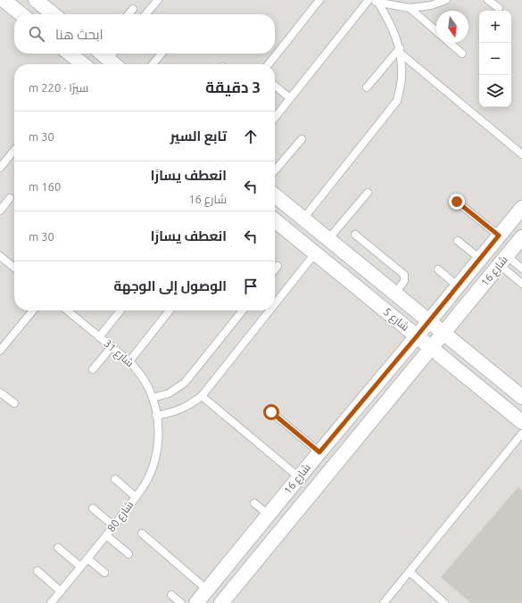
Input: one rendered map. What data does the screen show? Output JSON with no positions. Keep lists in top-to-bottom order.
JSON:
{
  "streets": {
    "street": ["شارع 16", "شارع 5"],
    "lane": ["شارع 31", "شارع 80"]
  },
  "crossings": [
    ["شارع 16", "شارع 5"],
    ["شارع 31", "شارع 80"]
  ],
  "north": "bottom",
  "page": {
    "map_buttons": ["+", "−"],
    "search": "ابحث هنا",
    "heading": ["3 دقيقة", "سيرًا · 220 m"],
    "list": [
      ["تابع السير", "30 m"],
      ["انعطف يسارًا", "شارع 16", "160 m"],
      ["انعطف يسارًا", "30 m"],
      "الوصول إلى الوجهة"
    ]
  }
}
